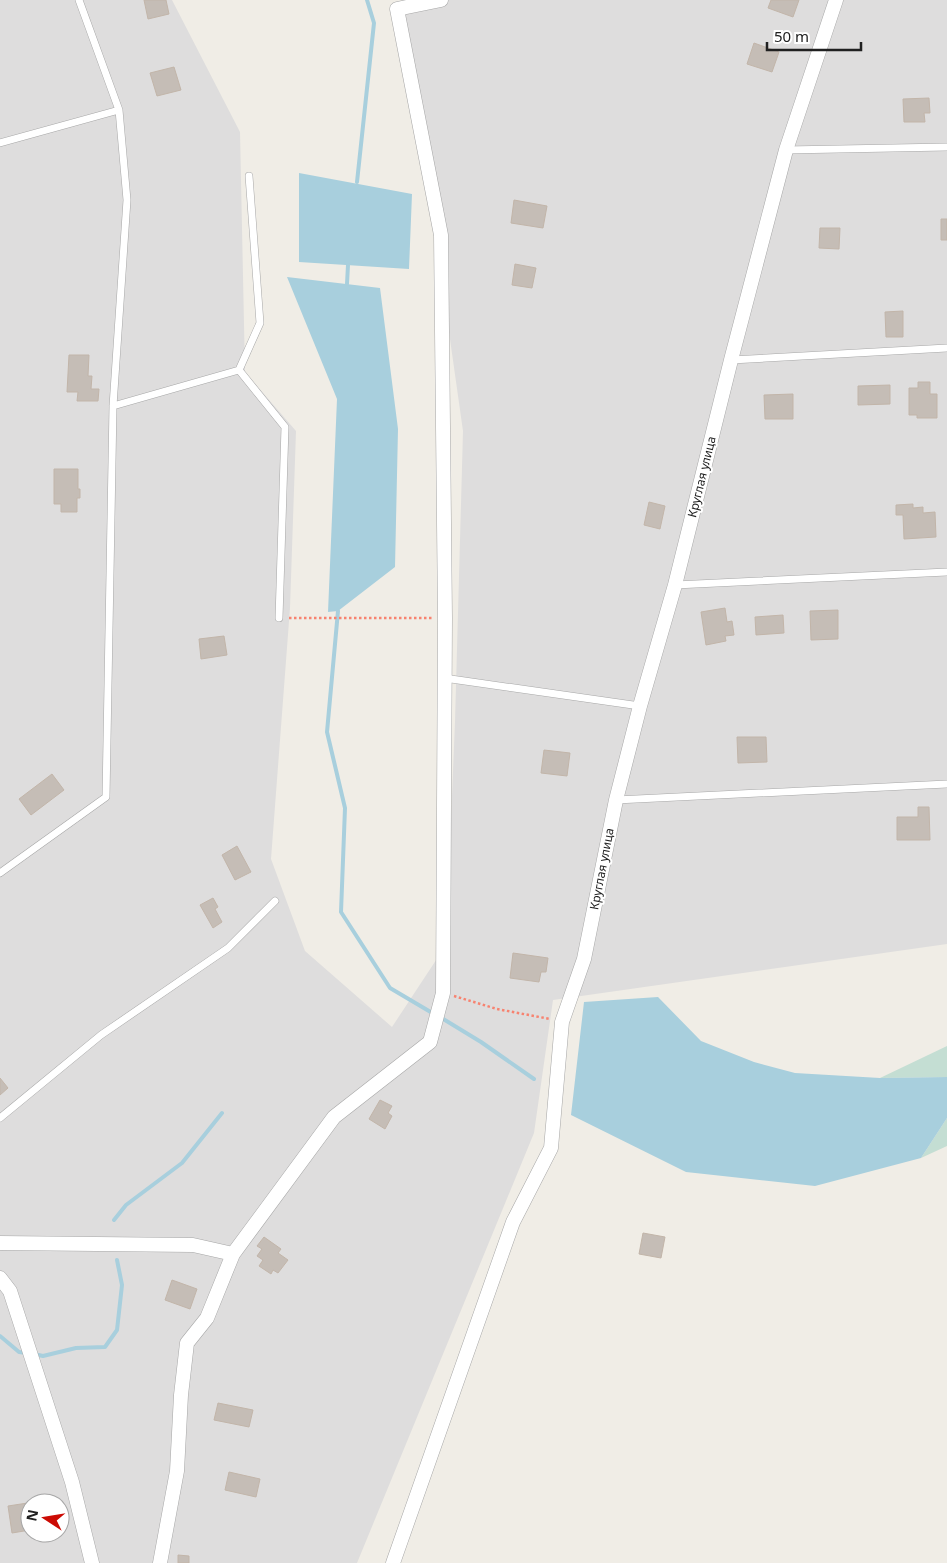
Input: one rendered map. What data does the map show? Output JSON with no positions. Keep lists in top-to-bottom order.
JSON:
{
  "streets": {
    "street": ["Круглая улица"]
  },
  "scale_bar": "50 m",
  "north": "left"
}
